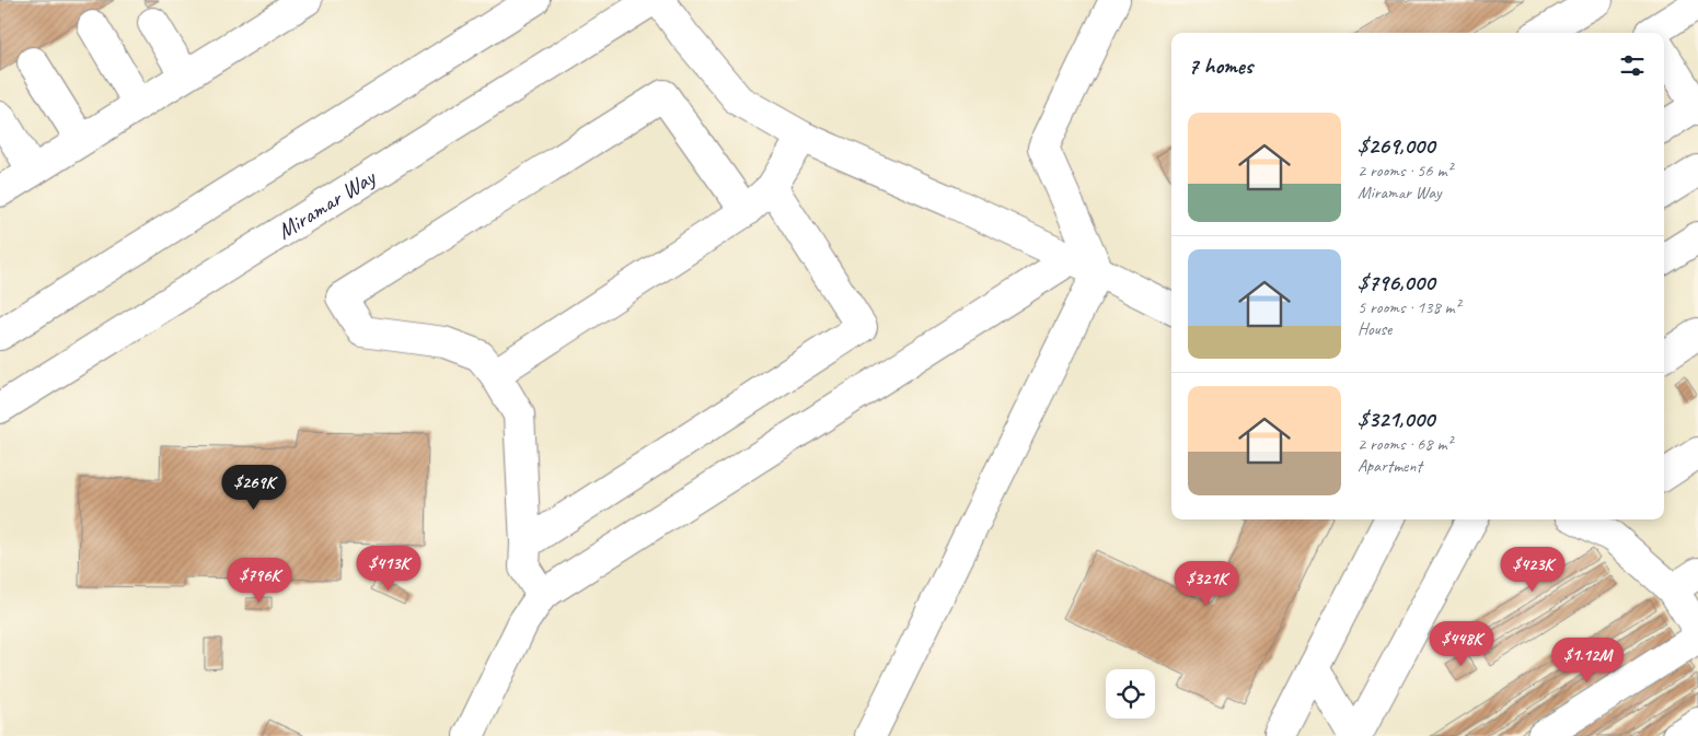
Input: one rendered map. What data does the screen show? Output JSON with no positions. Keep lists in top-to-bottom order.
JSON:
{
  "streets": {
    "main road": ["Miramar Way"]
  },
  "page": {
    "heading": "7 homes",
    "list": [
      {
        "name": "$269,000",
        "note": "2 rooms · 56 m² · Miramar Way"
      },
      {
        "name": "$796,000",
        "note": "5 rooms · 138 m² · House"
      },
      {
        "name": "$321,000",
        "note": "2 rooms · 68 m² · Apartment"
      }
    ],
    "price": [
      "$269K",
      "$413K",
      "$423K",
      "$796K",
      "$321K",
      "$448K",
      "$1.12M"
    ]
  }
}
